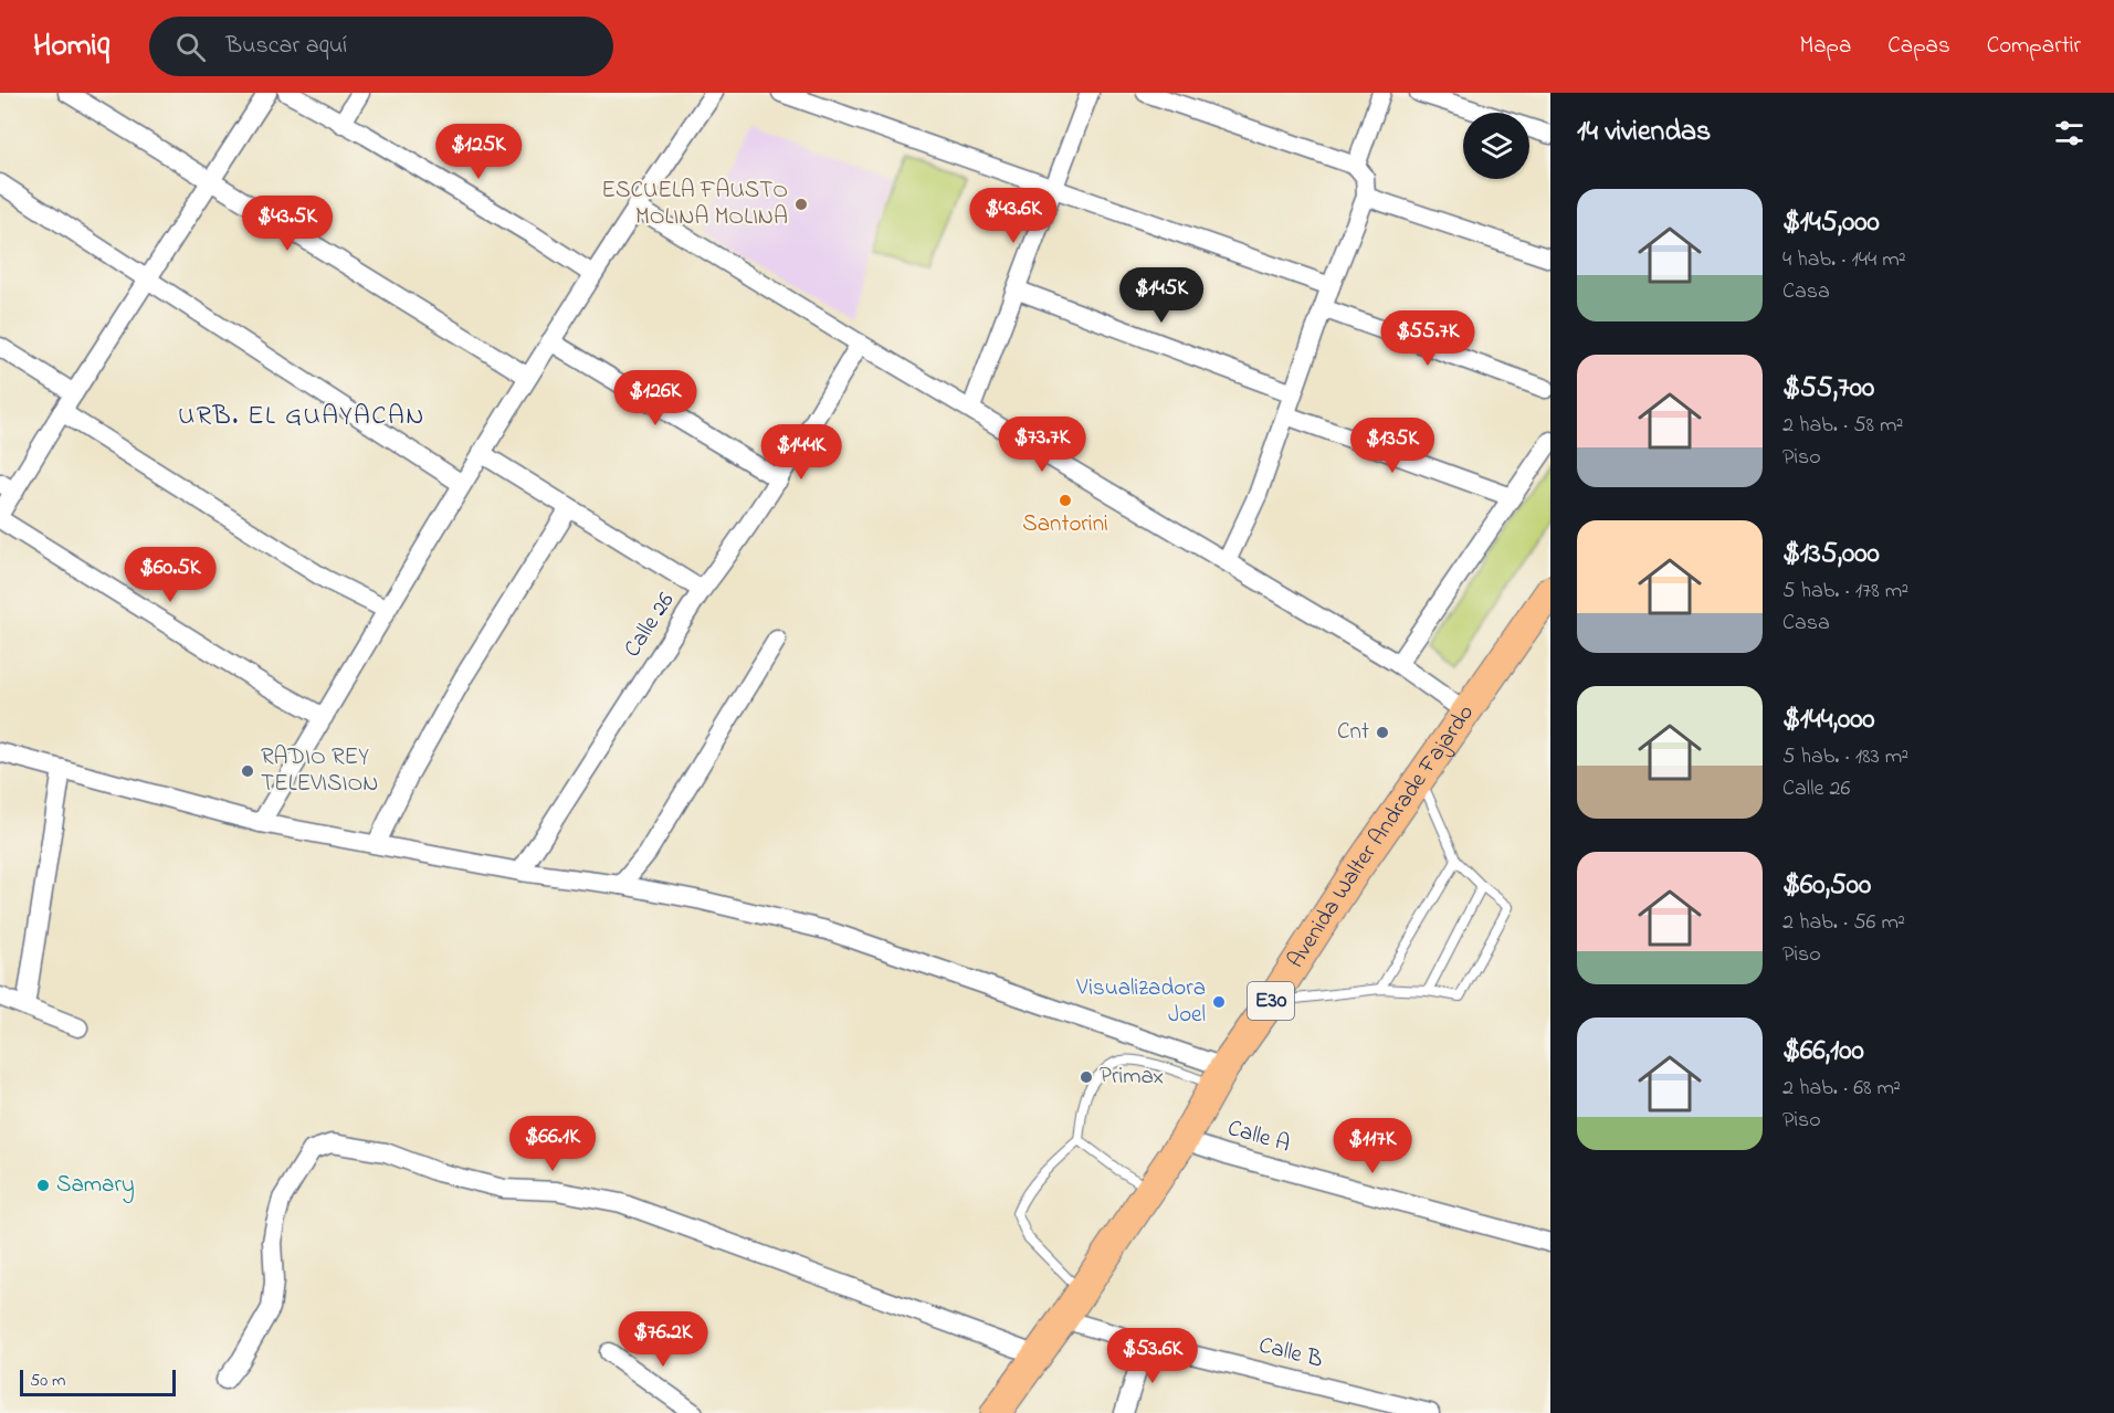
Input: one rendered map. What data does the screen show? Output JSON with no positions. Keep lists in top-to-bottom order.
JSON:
{
  "streets": {
    "main road": ["Avenida Walter Andrade Fajardo", "E30"],
    "street": ["Calle 26", "Calle A", "Calle B"]
  },
  "crossings": [
    ["Avenida Walter Andrade Fajardo", "Calle A"],
    ["Avenida Walter Andrade Fajardo", "Calle B"]
  ],
  "districts": ["URB. EL GUAYACAN"],
  "places": [
    "ESCUELA FAUSTO MOLINA MOLINA",
    "Santorini",
    "Cnt",
    "RADIO REY TELEVISION",
    "Visualizadora Joel",
    "Primax",
    "Samary"
  ],
  "scale_bar": "50 m",
  "page": {
    "header": "Homiq",
    "search": "Buscar aquí",
    "nav": ["Mapa", "Capas", "Compartir"],
    "heading": "14 viviendas",
    "price": [
      "$125K",
      "$43.6K",
      "$43.5K",
      "$145K",
      "$55.7K",
      "$126K",
      "$73.7K",
      "$135K",
      "$144K",
      "$60.5K",
      "$66.1K",
      "$117K",
      "$76.2K",
      "$53.6K"
    ],
    "list": [
      {
        "name": "$145,000",
        "note": "4 hab. · 144 m² · Casa"
      },
      {
        "name": "$55,700",
        "note": "2 hab. · 58 m² · Piso"
      },
      {
        "name": "$135,000",
        "note": "5 hab. · 178 m² · Casa"
      },
      {
        "name": "$144,000",
        "note": "5 hab. · 183 m² · Calle 26"
      },
      {
        "name": "$60,500",
        "note": "2 hab. · 56 m² · Piso"
      },
      {
        "name": "$66,100",
        "note": "2 hab. · 68 m² · Piso"
      }
    ],
    "scale": "50 m"
  }
}
